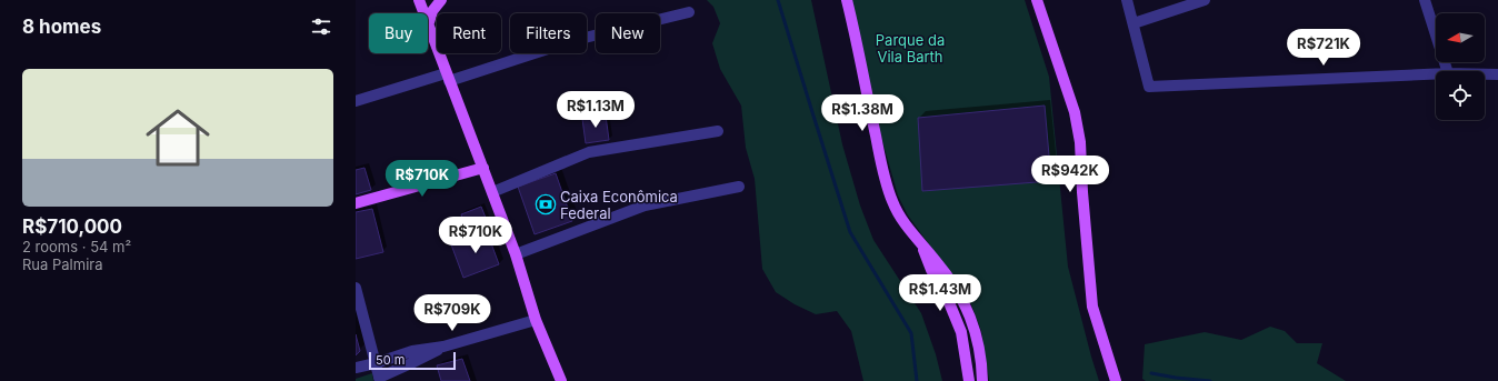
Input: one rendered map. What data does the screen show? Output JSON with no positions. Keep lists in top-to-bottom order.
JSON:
{
  "parks": ["Parque da Vila Barth"],
  "places": {
    "bank": ["Caixa Econômica Federal"]
  },
  "scale_bar": "50 m",
  "north": "left",
  "page": {
    "heading": "8 homes",
    "chip": [
      "Buy",
      "Rent",
      "Filters",
      "New"
    ],
    "price": [
      "R$721K",
      "R$1.13M",
      "R$1.38M",
      "R$942K",
      "R$710K",
      "R$710K",
      "R$1.43M",
      "R$709K"
    ],
    "list": [
      {
        "name": "R$710,000",
        "note": "2 rooms · 54 m² · Rua Palmira"
      }
    ],
    "scale": "50 m"
  }
}
